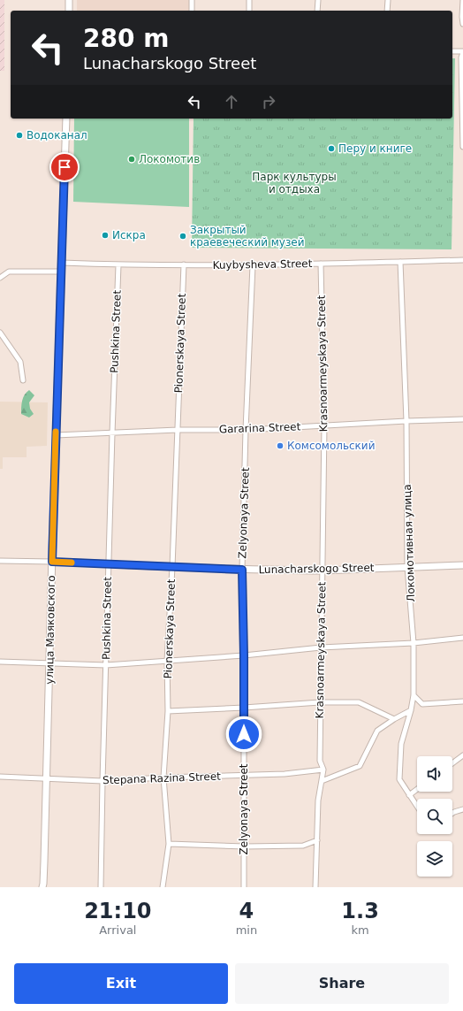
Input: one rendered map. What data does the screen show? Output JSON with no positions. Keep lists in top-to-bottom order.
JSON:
{
  "streets": {
    "main road": ["Lunacharskogo Street", "улица Маяковского"],
    "street": [
      "Kuybysheva Street",
      "Pushkina Street",
      "Pionerskaya Street",
      "Krasnoarmeyskaya Street",
      "Gararina Street",
      "Zelyonaya Street",
      "Локомотивная улица",
      "Stepana Razina Street"
    ]
  },
  "crossings": [
    ["Kuybysheva Street", "Pushkina Street"],
    ["Kuybysheva Street", "Pionerskaya Street"],
    ["Kuybysheva Street", "Krasnoarmeyskaya Street"],
    ["Kuybysheva Street", "Zelyonaya Street"],
    ["Kuybysheva Street", "Локомотивная улица"],
    ["Kuybysheva Street", "улица Маяковского"],
    ["Pushkina Street", "Gararina Street"],
    ["Pushkina Street", "Lunacharskogo Street"],
    ["Pushkina Street", "Stepana Razina Street"],
    ["Pionerskaya Street", "Gararina Street"],
    ["Pionerskaya Street", "Lunacharskogo Street"],
    ["Pionerskaya Street", "Stepana Razina Street"],
    ["Krasnoarmeyskaya Street", "Gararina Street"],
    ["Krasnoarmeyskaya Street", "Lunacharskogo Street"],
    ["Krasnoarmeyskaya Street", "Stepana Razina Street"],
    ["Gararina Street", "Zelyonaya Street"],
    ["Gararina Street", "Локомотивная улица"],
    ["Gararina Street", "улица Маяковского"],
    ["Zelyonaya Street", "Lunacharskogo Street"],
    ["Zelyonaya Street", "Stepana Razina Street"],
    ["Локомотивная улица", "Lunacharskogo Street"],
    ["Lunacharskogo Street", "улица Маяковского"],
    ["улица Маяковского", "Stepana Razina Street"]
  ],
  "parks": ["Парк культуры и отдыха"],
  "places": [
    "Водоканал",
    "Перу и книге",
    "Локомотив",
    "Искра",
    "Закрытый краевеческий музей",
    "Комсомольский"
  ],
  "page": {
    "turn": ["280 m", "Lunacharskogo Street"],
    "eta": [
      "21:10",
      "Arrival",
      "4",
      "min",
      "1.3",
      "km"
    ],
    "buttons": ["Exit", "Share"]
  }
}
